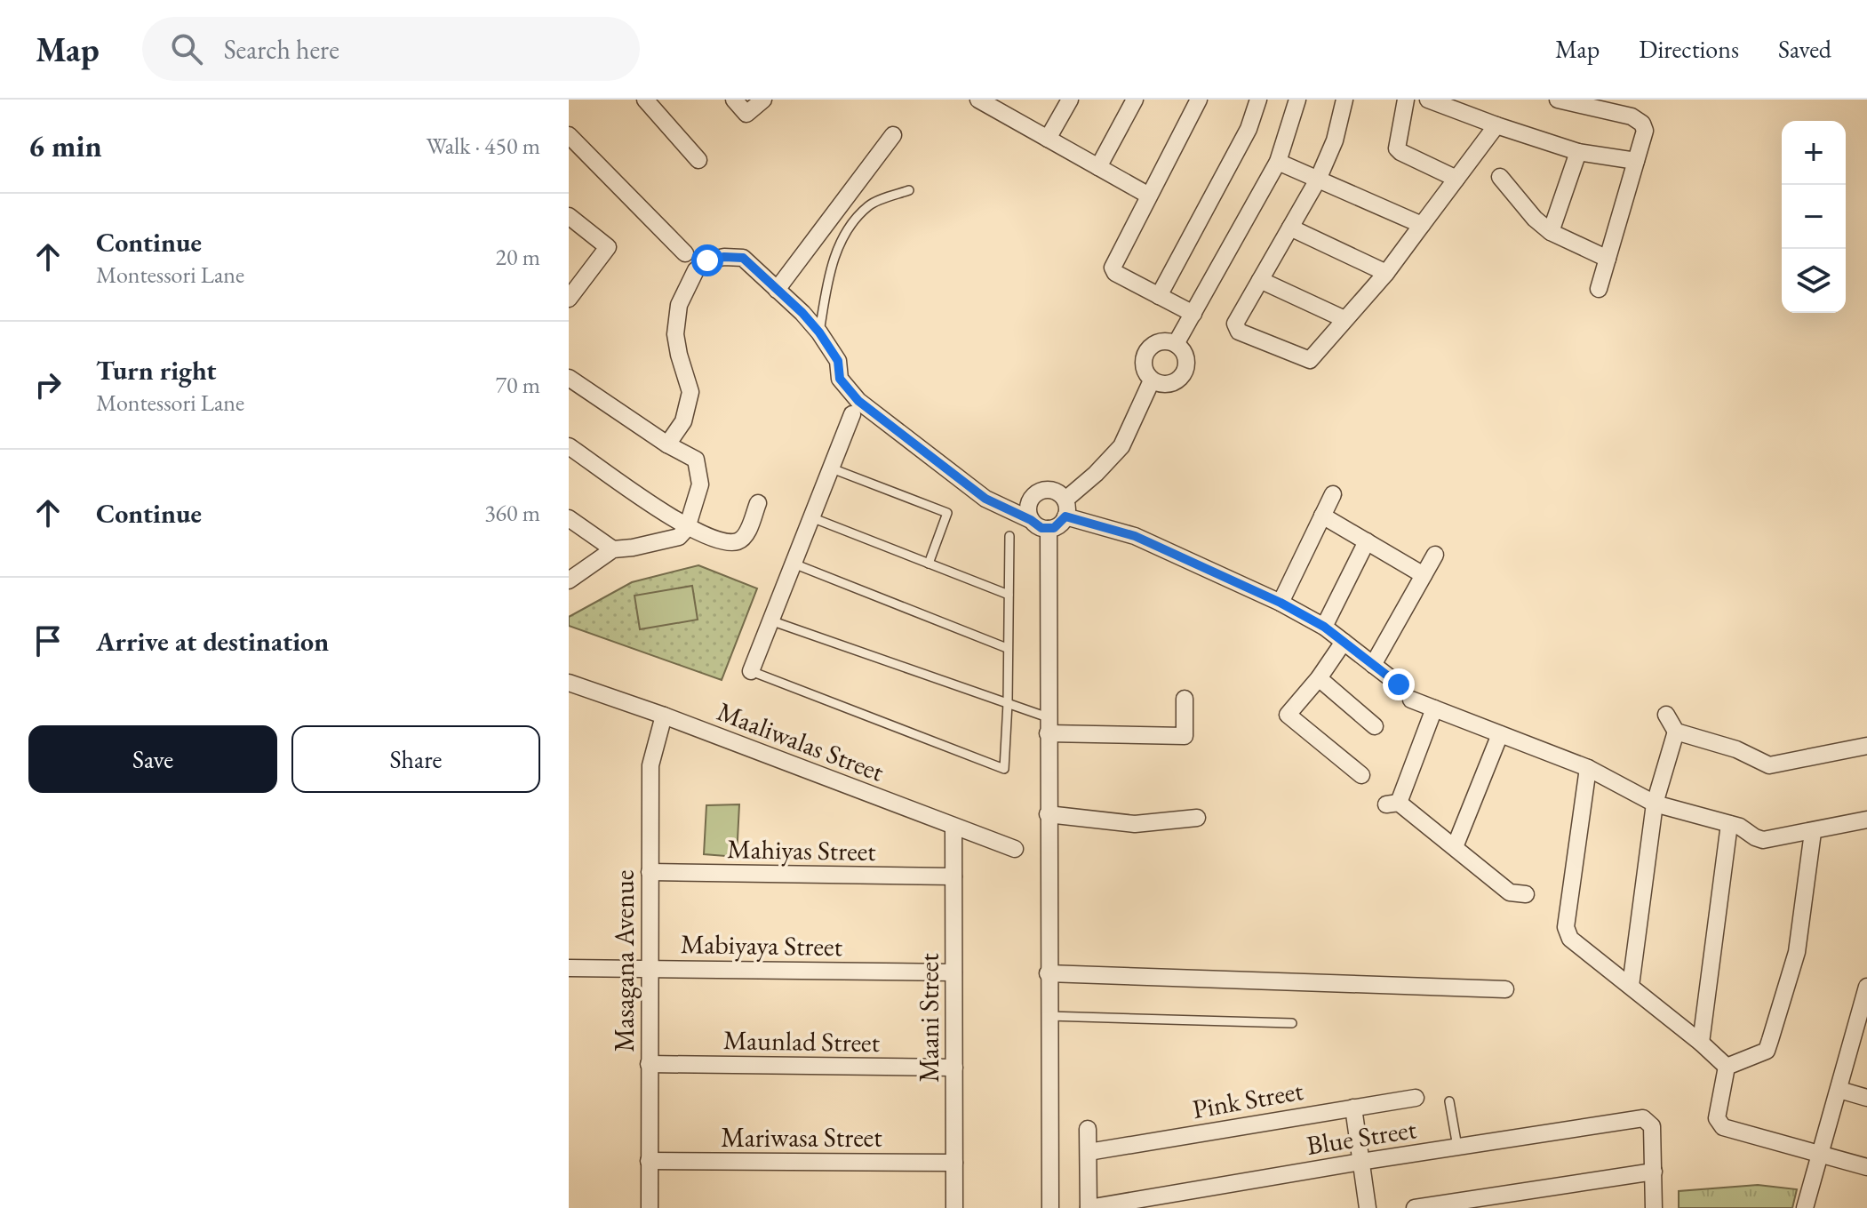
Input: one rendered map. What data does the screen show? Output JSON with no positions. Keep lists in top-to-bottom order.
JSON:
{
  "streets": {
    "street": [
      "Maaliwalas Street",
      "Mahiyas Street",
      "Mabiyaya Street",
      "Masagana Avenue",
      "Maani Street",
      "Maunlad Street",
      "Pink Street",
      "Mariwasa Street",
      "Blue Street"
    ]
  },
  "crossings": [
    ["Maaliwalas Street", "Masagana Avenue"],
    ["Maaliwalas Street", "Maani Street"],
    ["Mahiyas Street", "Masagana Avenue"],
    ["Mahiyas Street", "Maani Street"],
    ["Mabiyaya Street", "Masagana Avenue"],
    ["Mabiyaya Street", "Maani Street"],
    ["Masagana Avenue", "Maunlad Street"],
    ["Masagana Avenue", "Mariwasa Street"],
    ["Maani Street", "Maunlad Street"],
    ["Maani Street", "Mariwasa Street"]
  ],
  "page": {
    "header": "Map",
    "search": "Search here",
    "nav": ["Map", "Directions", "Saved"],
    "heading": ["6 min", "Walk · 450 m"],
    "map_buttons": ["+", "−"],
    "list": [
      ["Continue", "Montessori Lane", "20 m"],
      ["Turn right", "Montessori Lane", "70 m"],
      ["Continue", "360 m"],
      "Arrive at destination"
    ],
    "buttons": ["Save", "Share"]
  }
}
